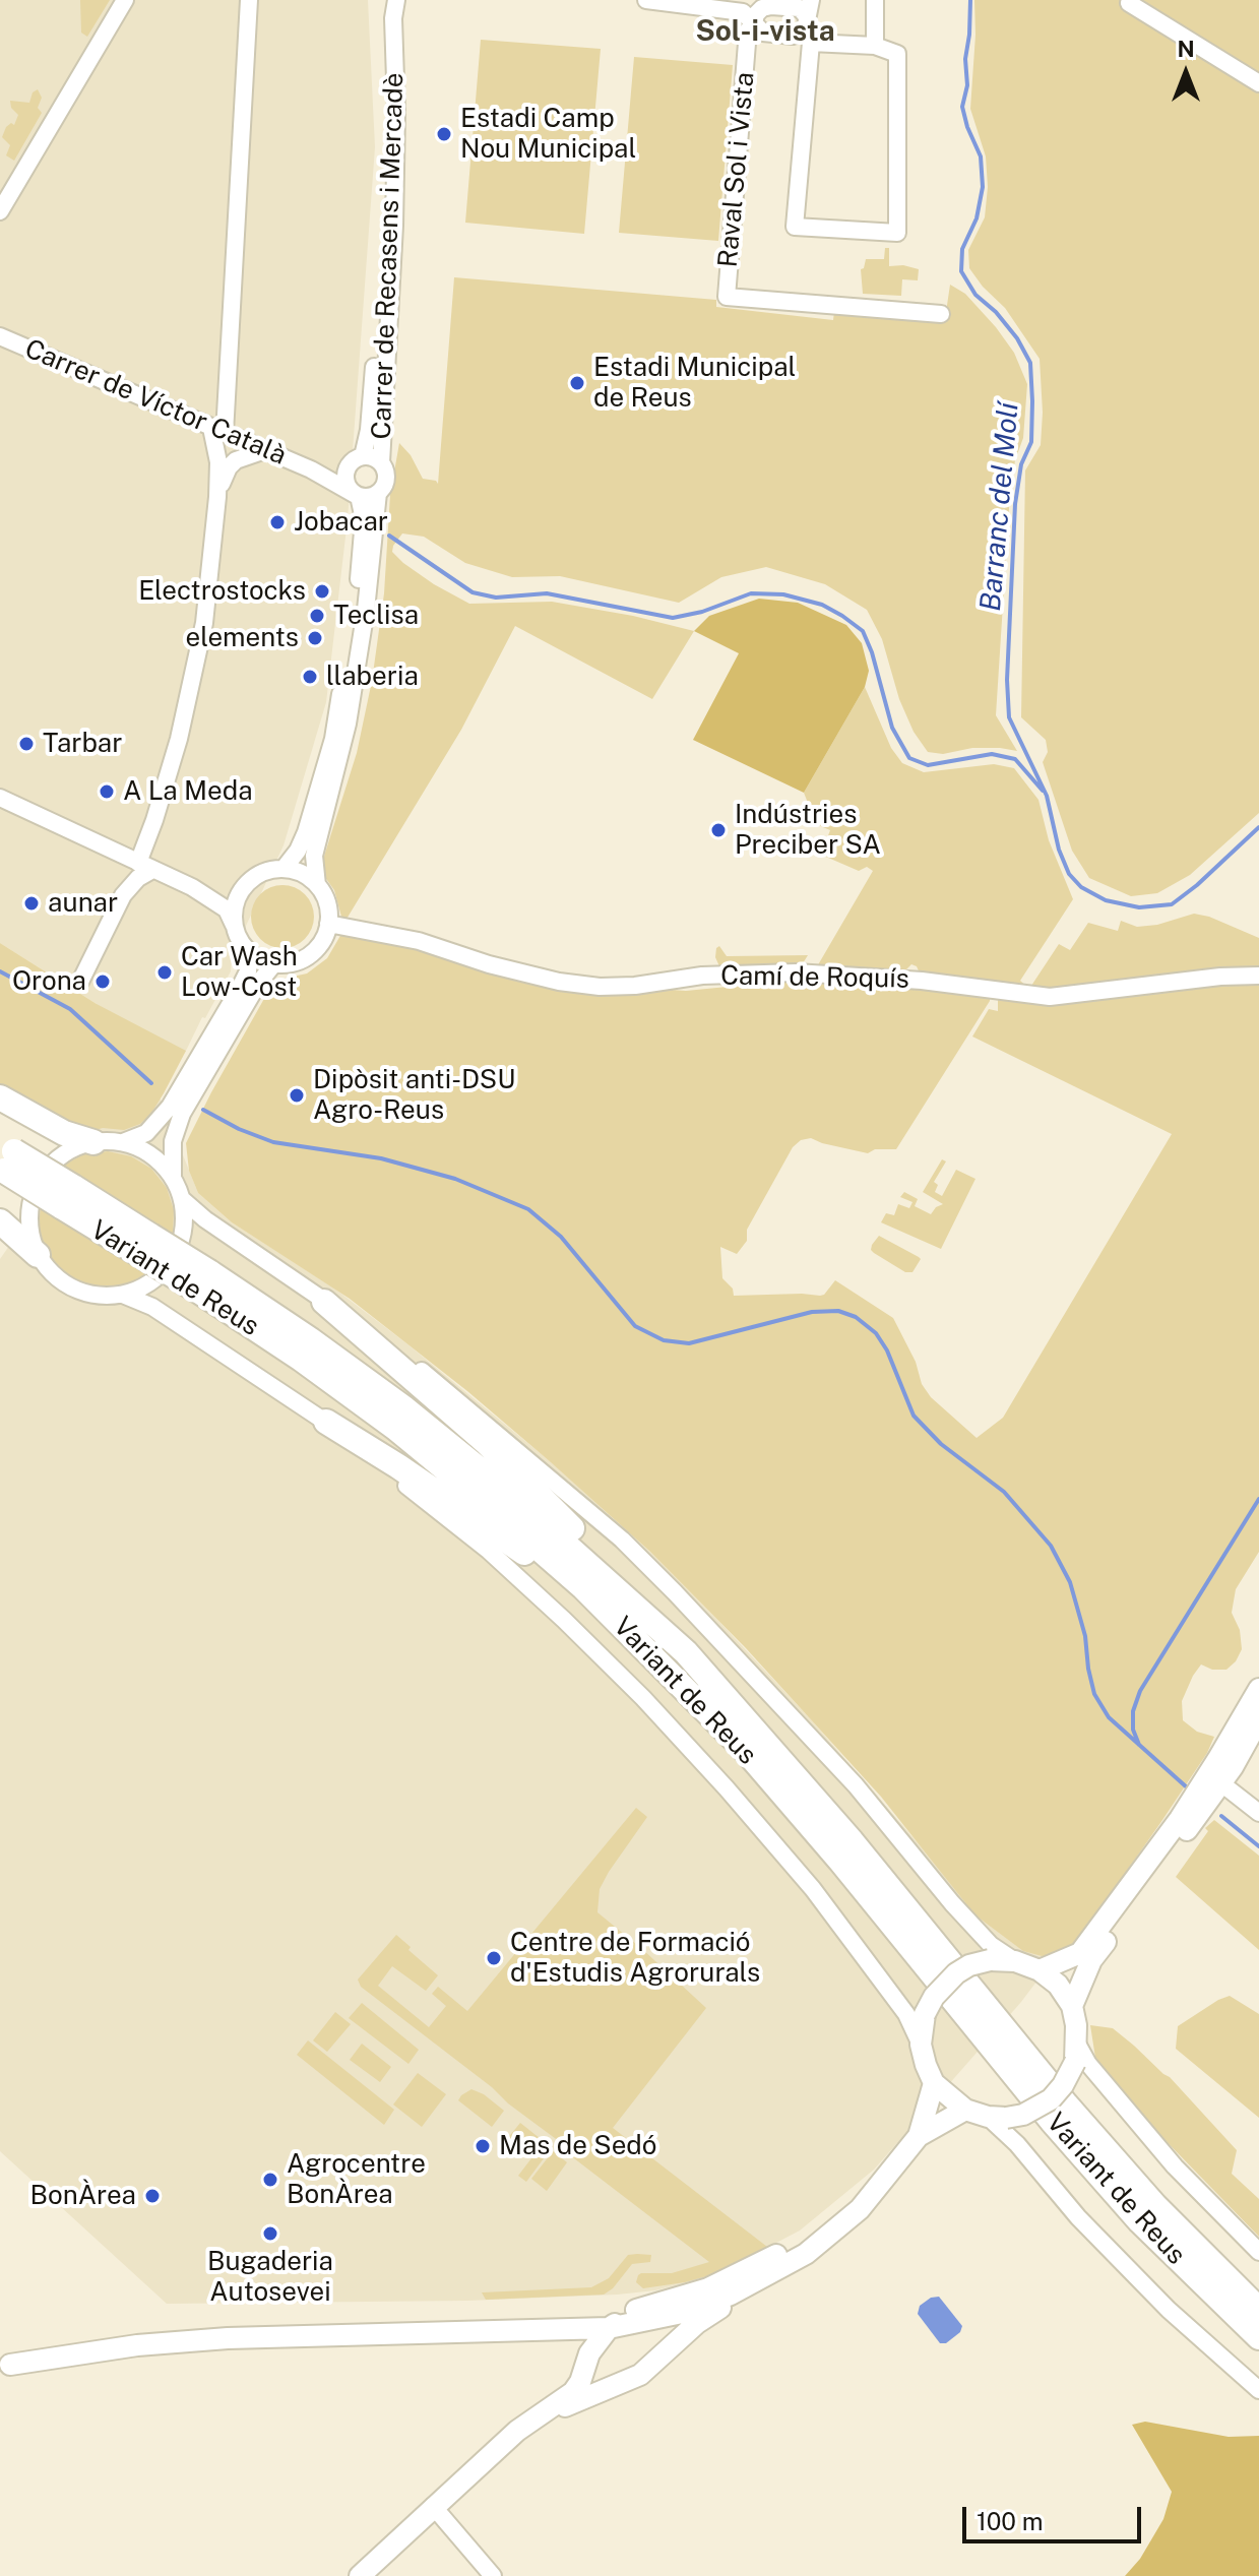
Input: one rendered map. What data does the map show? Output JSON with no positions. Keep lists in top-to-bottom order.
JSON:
{
  "streets": {
    "highway": ["Variant de Reus"],
    "street": [
      "Raval Sol i Vista",
      "Carrer de Recasens i Mercadè",
      "Carrer de Víctor Català",
      "Camí de Roquís"
    ]
  },
  "crossings": [
    ["Carrer de Recasens i Mercadè", "Carrer de Víctor Català"]
  ],
  "districts": ["Sol-i-vista"],
  "water": ["Barranc del Molí"],
  "places": [
    "Estadi Camp Nou Municipal",
    "Estadi Municipal de Reus",
    "Jobacar",
    "Electrostocks",
    "Teclisa",
    "elements",
    "llaberia",
    "Tarbar",
    "A La Meda",
    "Indústries Preciber SA",
    "aunar",
    "Car Wash Low-Cost",
    "Orona",
    "Dipòsit anti-DSU Agro-Reus",
    "Centre de Formació d'Estudis Agrorurals",
    "Mas de Sedó",
    "Agrocentre BonÀrea",
    "BonÀrea",
    "Bugaderia Autosevei"
  ],
  "scale_bar": "100 m",
  "north": "top"
}
